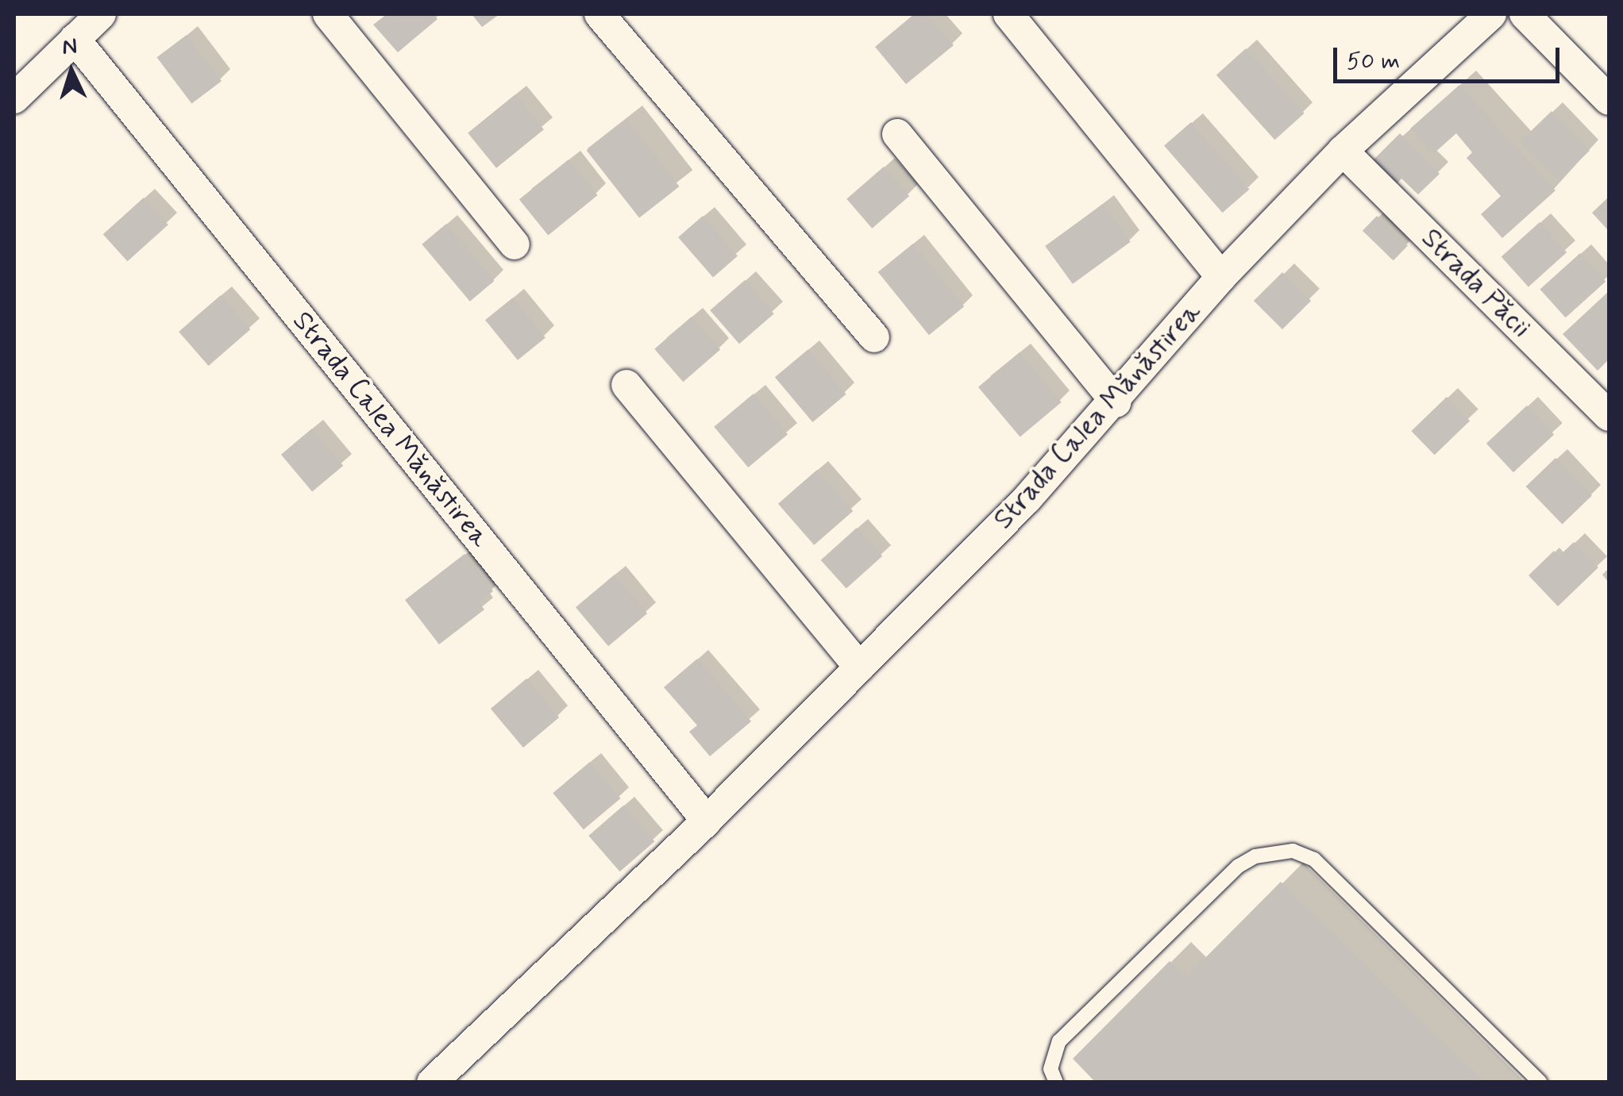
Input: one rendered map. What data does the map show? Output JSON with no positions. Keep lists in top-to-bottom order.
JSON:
{
  "streets": {
    "street": ["Strada Păcii", "Strada Calea Mănăstirea"]
  },
  "crossings": [
    ["Strada Păcii", "Strada Calea Mănăstirea"]
  ],
  "scale_bar": "50 m",
  "north": "top"
}
